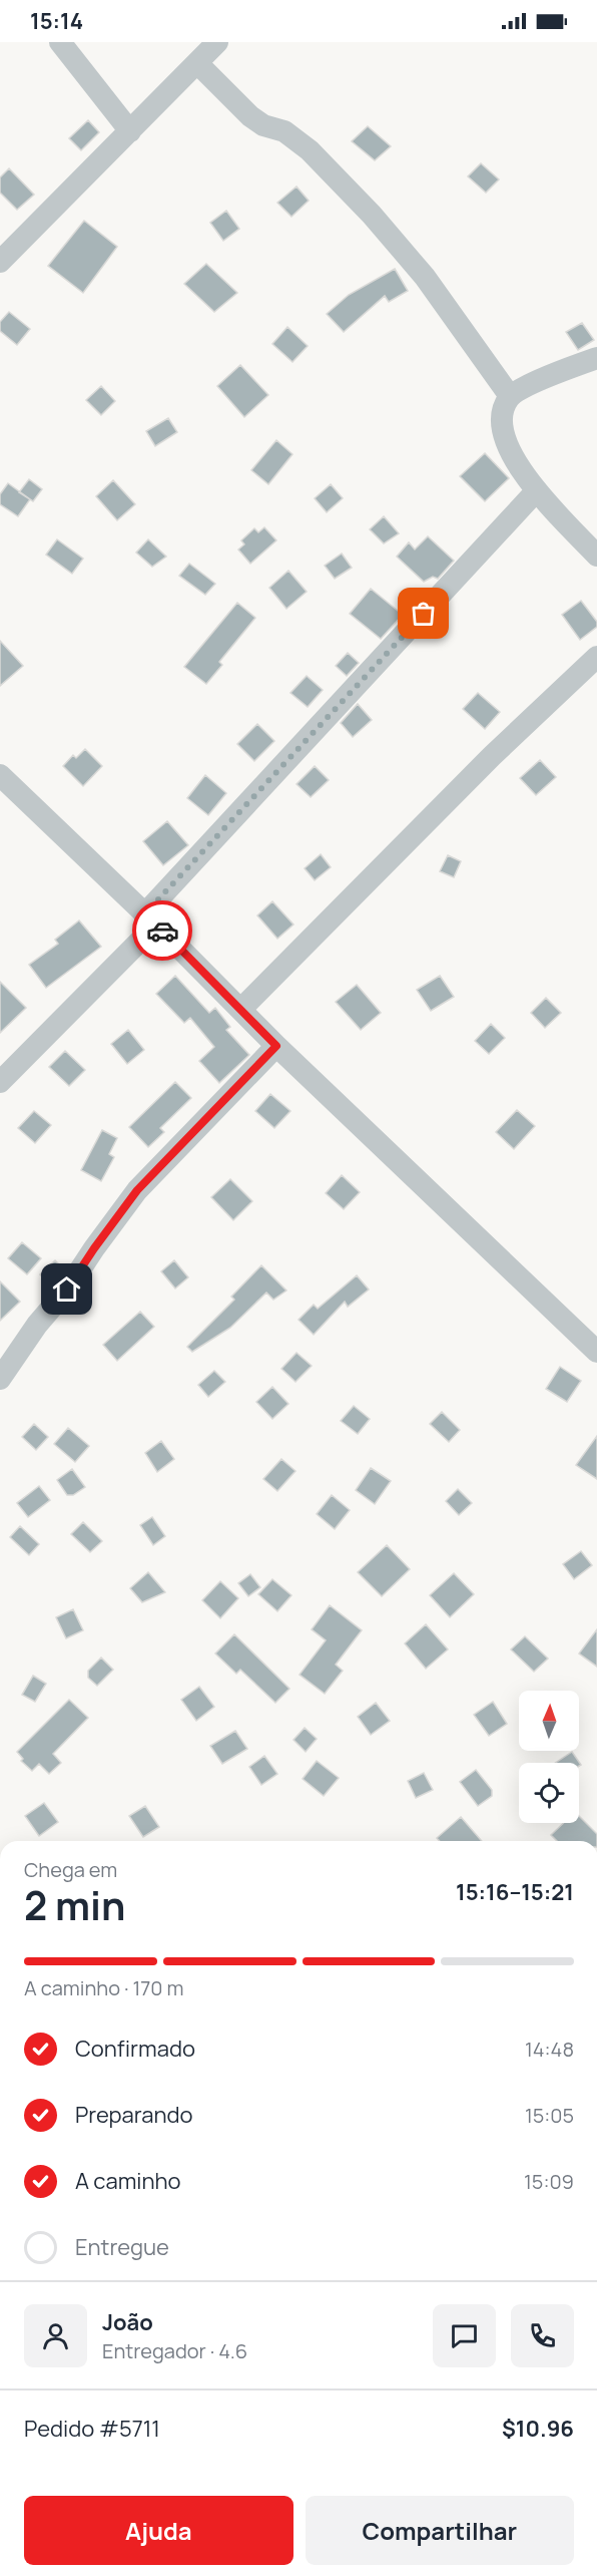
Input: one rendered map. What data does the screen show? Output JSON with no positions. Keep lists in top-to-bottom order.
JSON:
{
  "north": "top",
  "page": {
    "status": "15:14",
    "heading": ["2 min", "Chega em", "15:16–15:21"],
    "panel": [
      "João",
      "Entregador · 4.6",
      "Pedido #5711",
      "$10.96"
    ],
    "bar": "A caminho · 170 m",
    "list": [
      ["Confirmado", "14:48"],
      ["Preparando", "15:05"],
      ["A caminho", "15:09"],
      "Entregue"
    ],
    "buttons": ["Ajuda", "Compartilhar"]
  }
}
